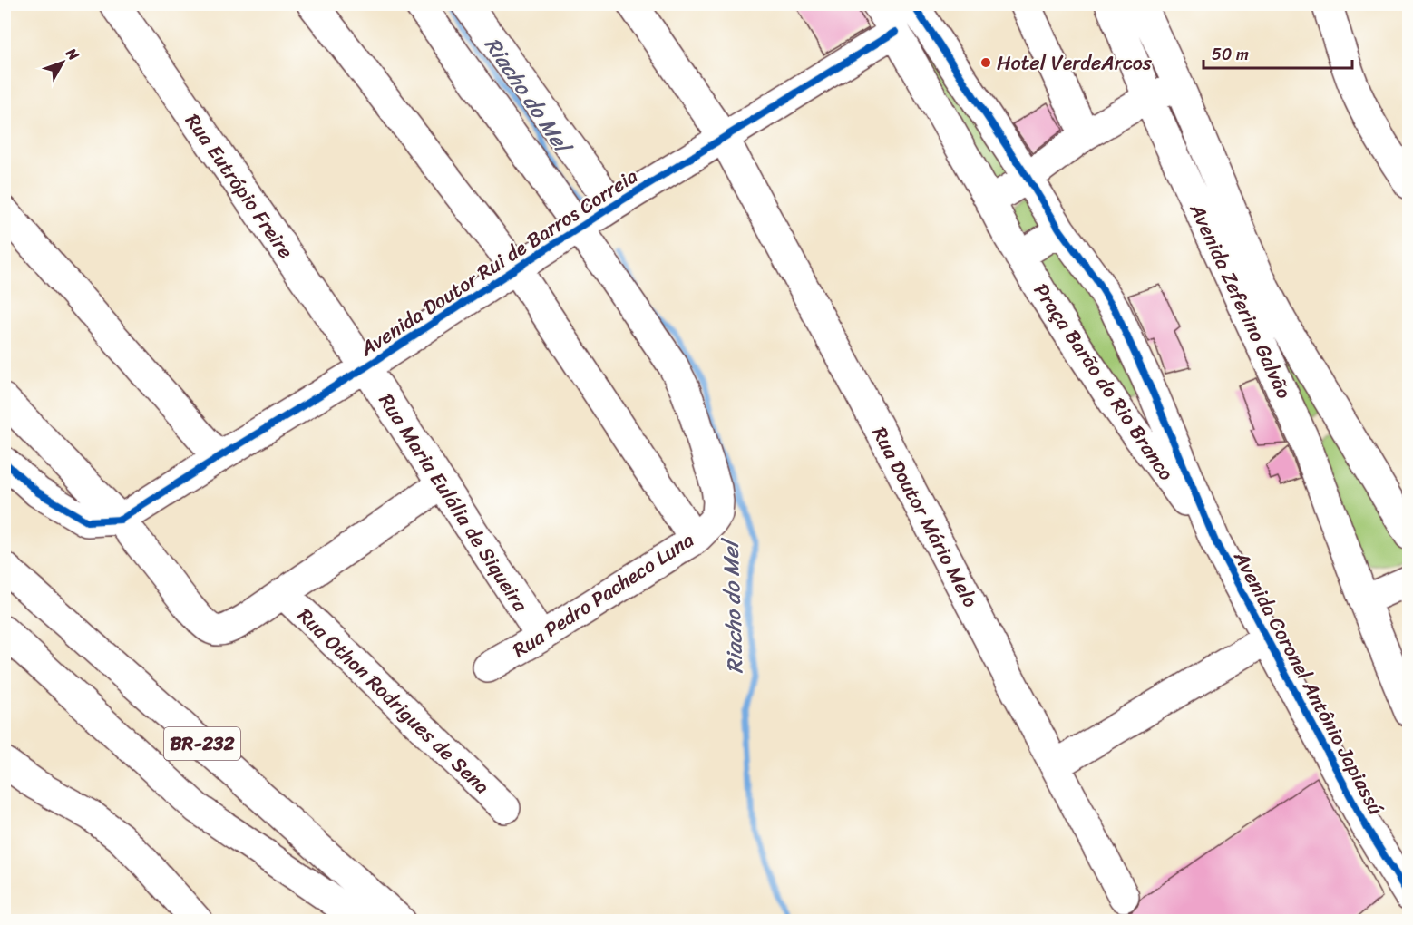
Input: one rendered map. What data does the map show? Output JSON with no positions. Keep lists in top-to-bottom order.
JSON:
{
  "streets": {
    "main road": [
      "Rua Eutrópio Freire",
      "Avenida Doutor Rui de Barros Correia",
      "Avenida Zeferino Galvão",
      "Praça Barão do Rio Branco",
      "Rua Maria Eulália de Siqueira",
      "Rua Doutor Mário Melo",
      "Rua Pedro Pacheco Luna",
      "Avenida Coronel Antônio Japiassú",
      "Rua Othon Rodrigues de Sena",
      "BR-232"
    ]
  },
  "crossings": [
    ["Rua Eutrópio Freire", "Avenida Doutor Rui de Barros Correia"],
    ["Rua Eutrópio Freire", "Rua Maria Eulália de Siqueira"],
    ["Avenida Doutor Rui de Barros Correia", "Rua Maria Eulália de Siqueira"],
    ["Avenida Doutor Rui de Barros Correia", "Rua Doutor Mário Melo"],
    ["Avenida Doutor Rui de Barros Correia", "Rua Pedro Pacheco Luna"],
    ["Praça Barão do Rio Branco", "Avenida Coronel Antônio Japiassú"],
    ["Rua Maria Eulália de Siqueira", "Rua Pedro Pacheco Luna"]
  ],
  "water": ["Riacho do Mel"],
  "places": ["Hotel VerdeArcos"],
  "scale_bar": "50 m",
  "north": "top right"
}
